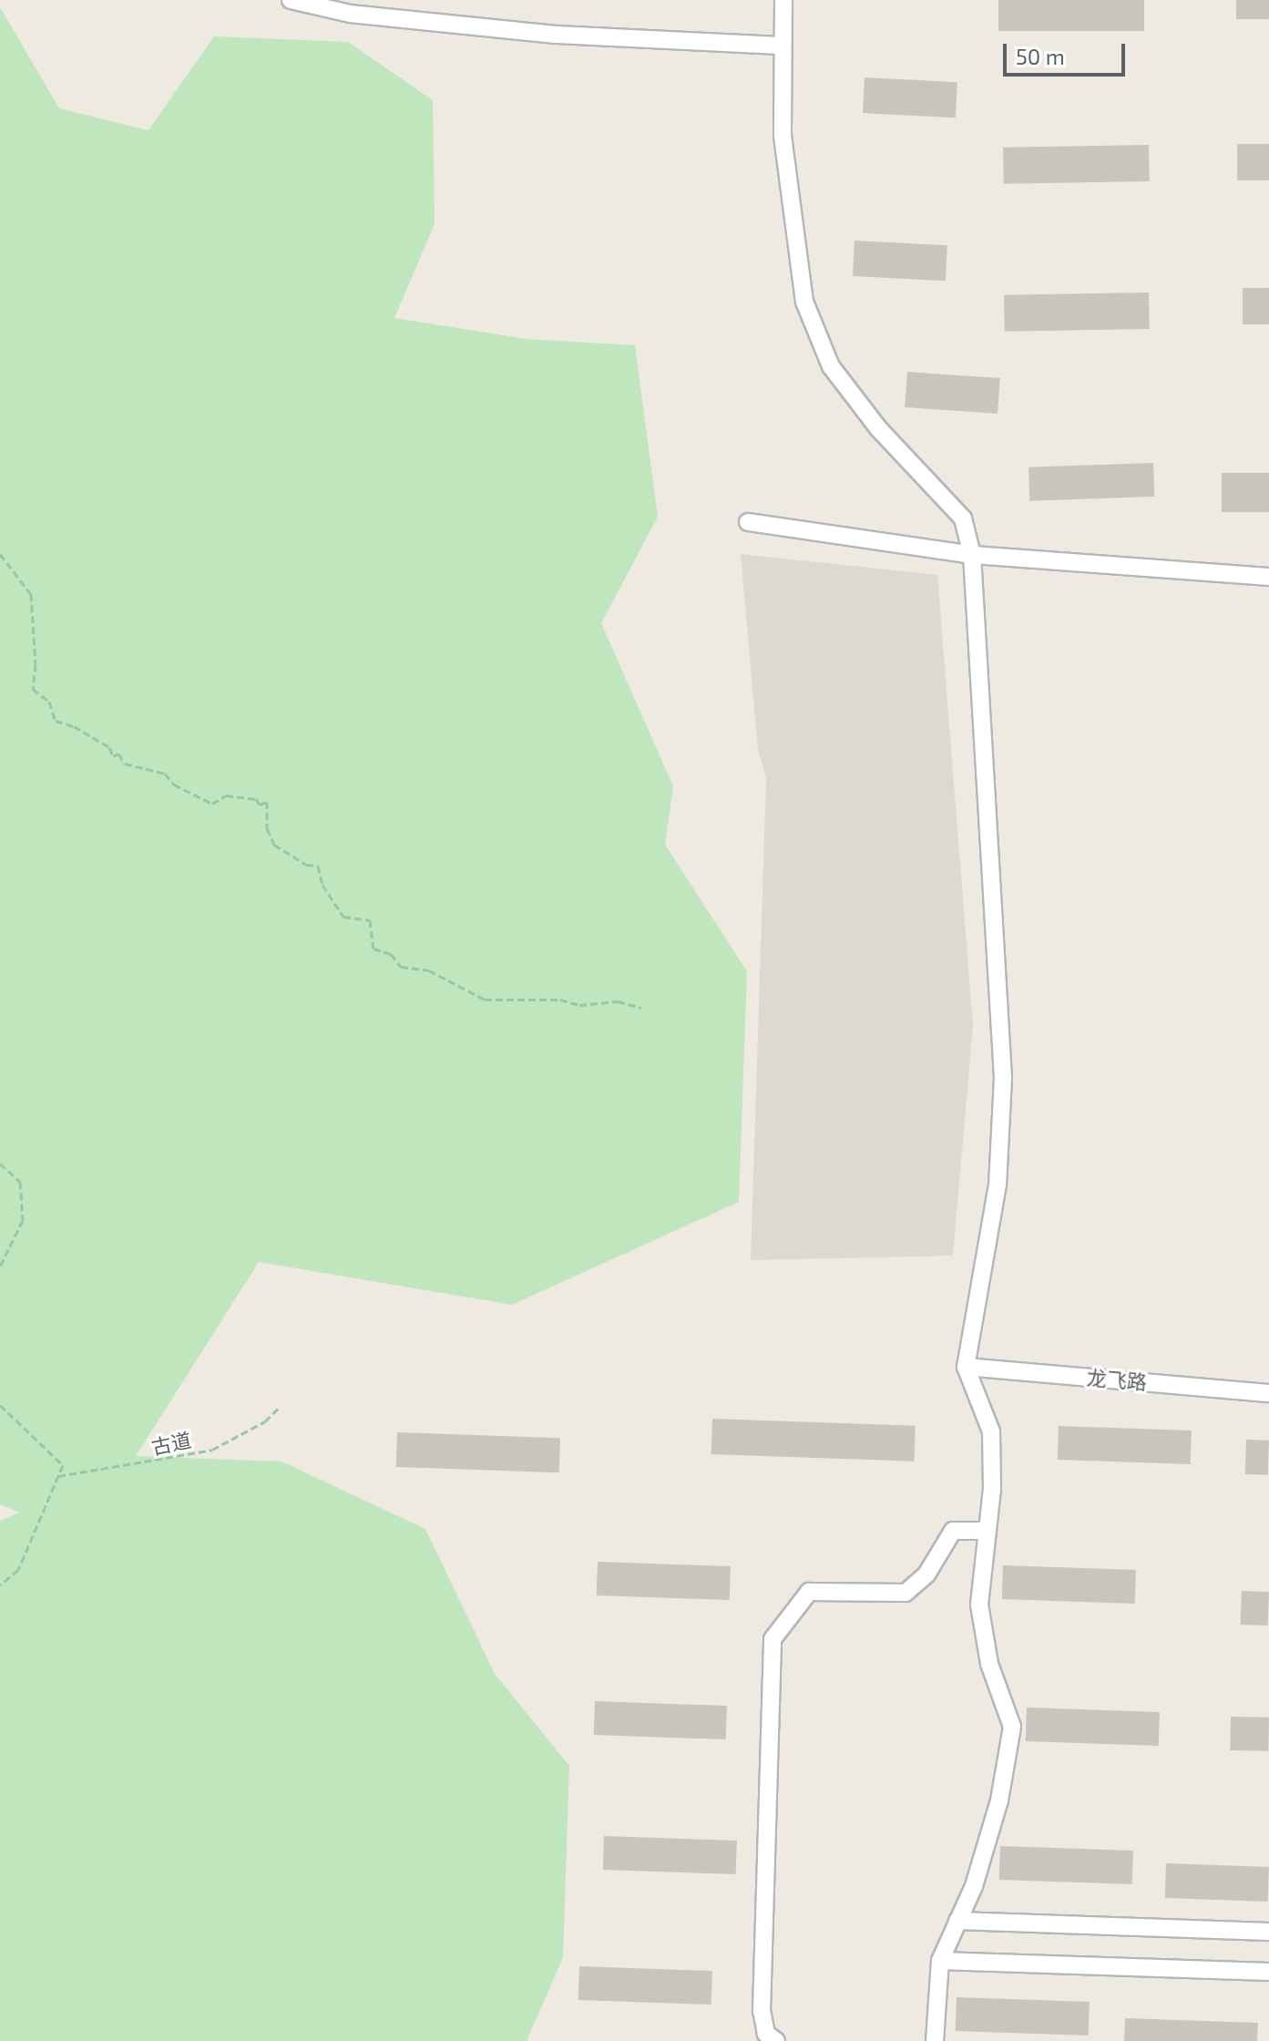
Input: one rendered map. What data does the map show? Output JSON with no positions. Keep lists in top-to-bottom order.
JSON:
{
  "streets": {
    "street": ["龙飞路"],
    "path": ["古道"]
  },
  "scale_bar": "50 m"
}
